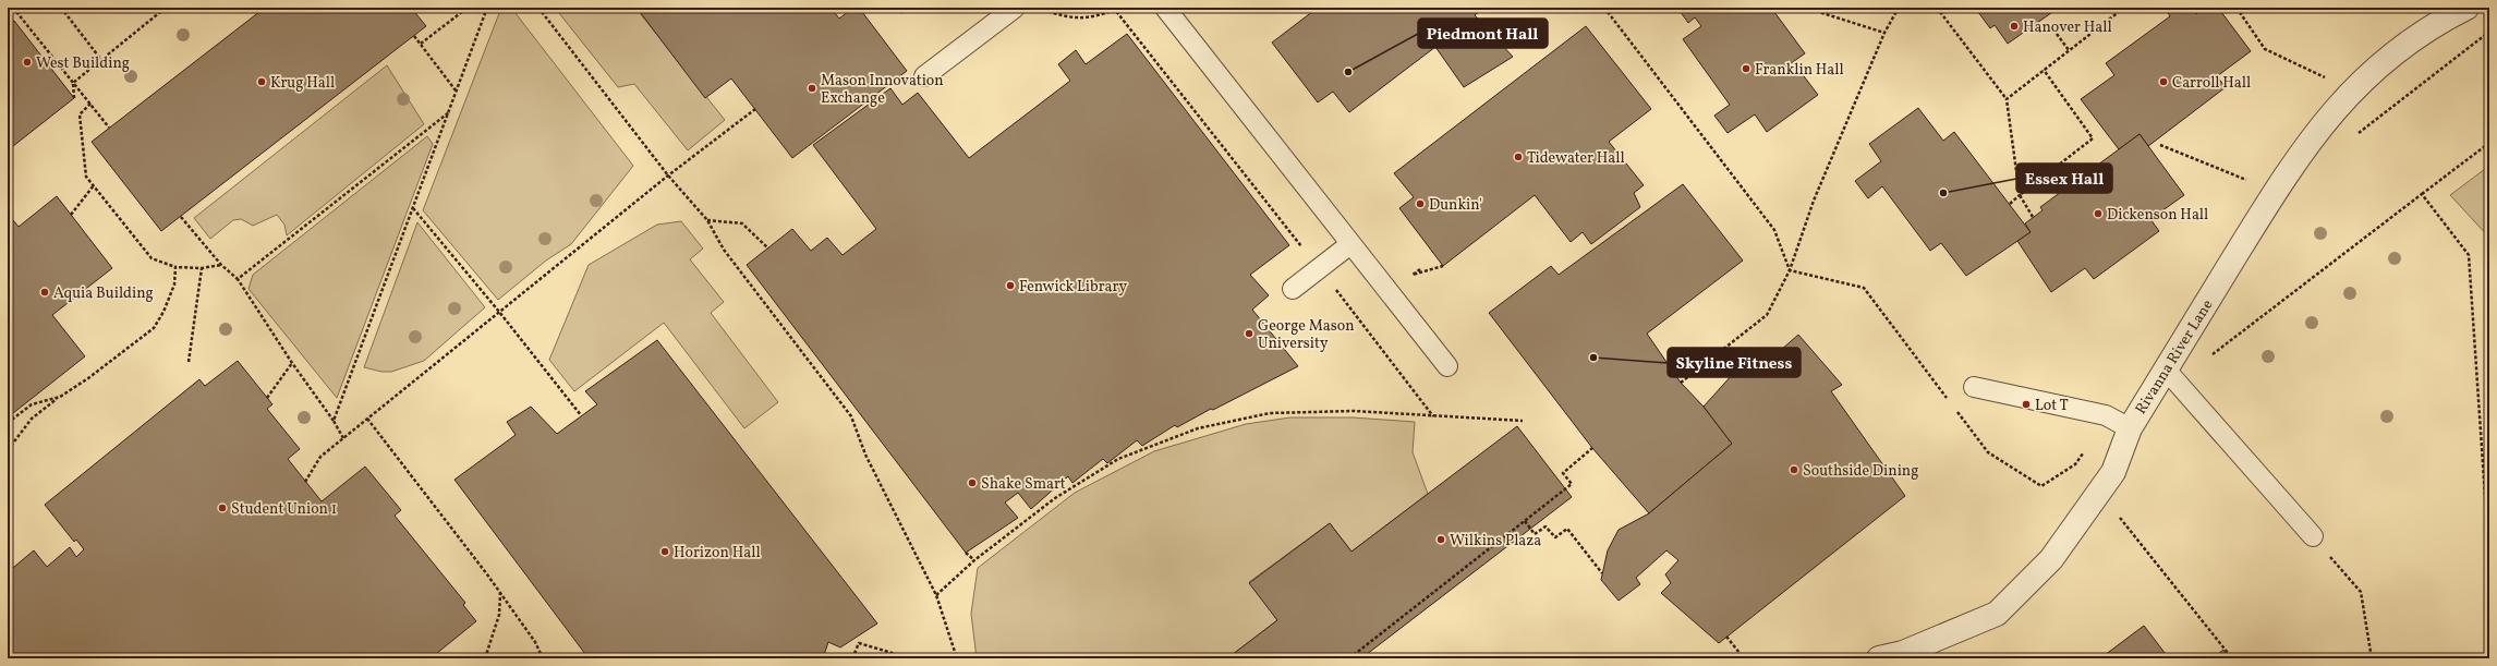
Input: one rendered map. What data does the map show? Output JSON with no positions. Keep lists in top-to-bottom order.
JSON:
{
  "streets": {
    "street": ["Rivanna River Lane"]
  },
  "places": [
    "Hanover Hall",
    "West Building",
    "Franklin Hall",
    "Piedmont Hall",
    "Krug Hall",
    "Carroll Hall",
    "Mason Innovation Exchange",
    "Tidewater Hall",
    "Essex Hall",
    "Dunkin'",
    "Dickenson Hall",
    "Fenwick Library",
    "Aquia Building",
    "George Mason University",
    "Skyline Fitness",
    "Lot T",
    "Southside Dining",
    "Shake Smart",
    "Student Union 1",
    "Wilkins Plaza",
    "Horizon Hall"
  ]
}
